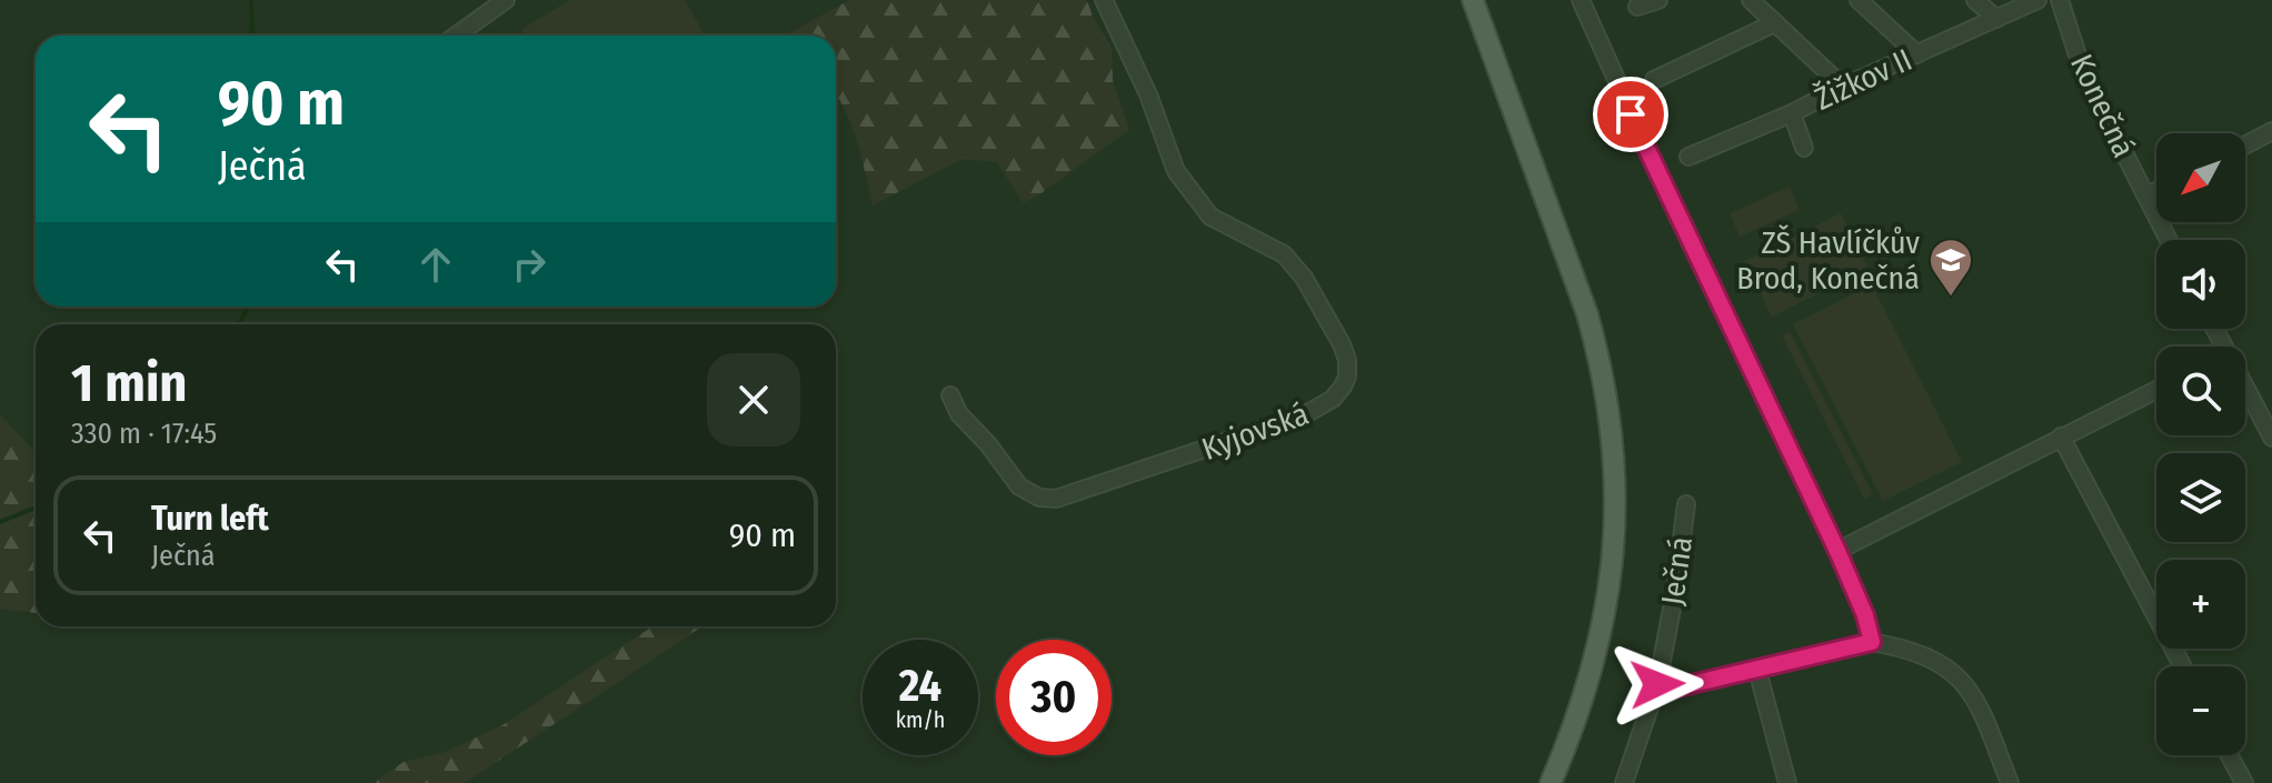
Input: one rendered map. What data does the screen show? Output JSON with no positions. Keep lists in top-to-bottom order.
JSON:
{
  "streets": {
    "street": [
      "Žižkov II",
      "Konečná",
      "Kyjovská",
      "Ječná"
    ]
  },
  "places": {
    "school or university": ["ZŠ Havlíčkův Brod, Konečná"]
  },
  "north": "bottom left",
  "page": {
    "turn": ["90 m", "Ječná"],
    "map_buttons": ["+", "−"],
    "heading": ["1 min", "330 m · 17:45"],
    "list": [
      {
        "name": "Turn left",
        "note": "Ječná",
        "value": "90 m"
      }
    ],
    "speed": "24 km/h",
    "limit": "30"
  }
}
